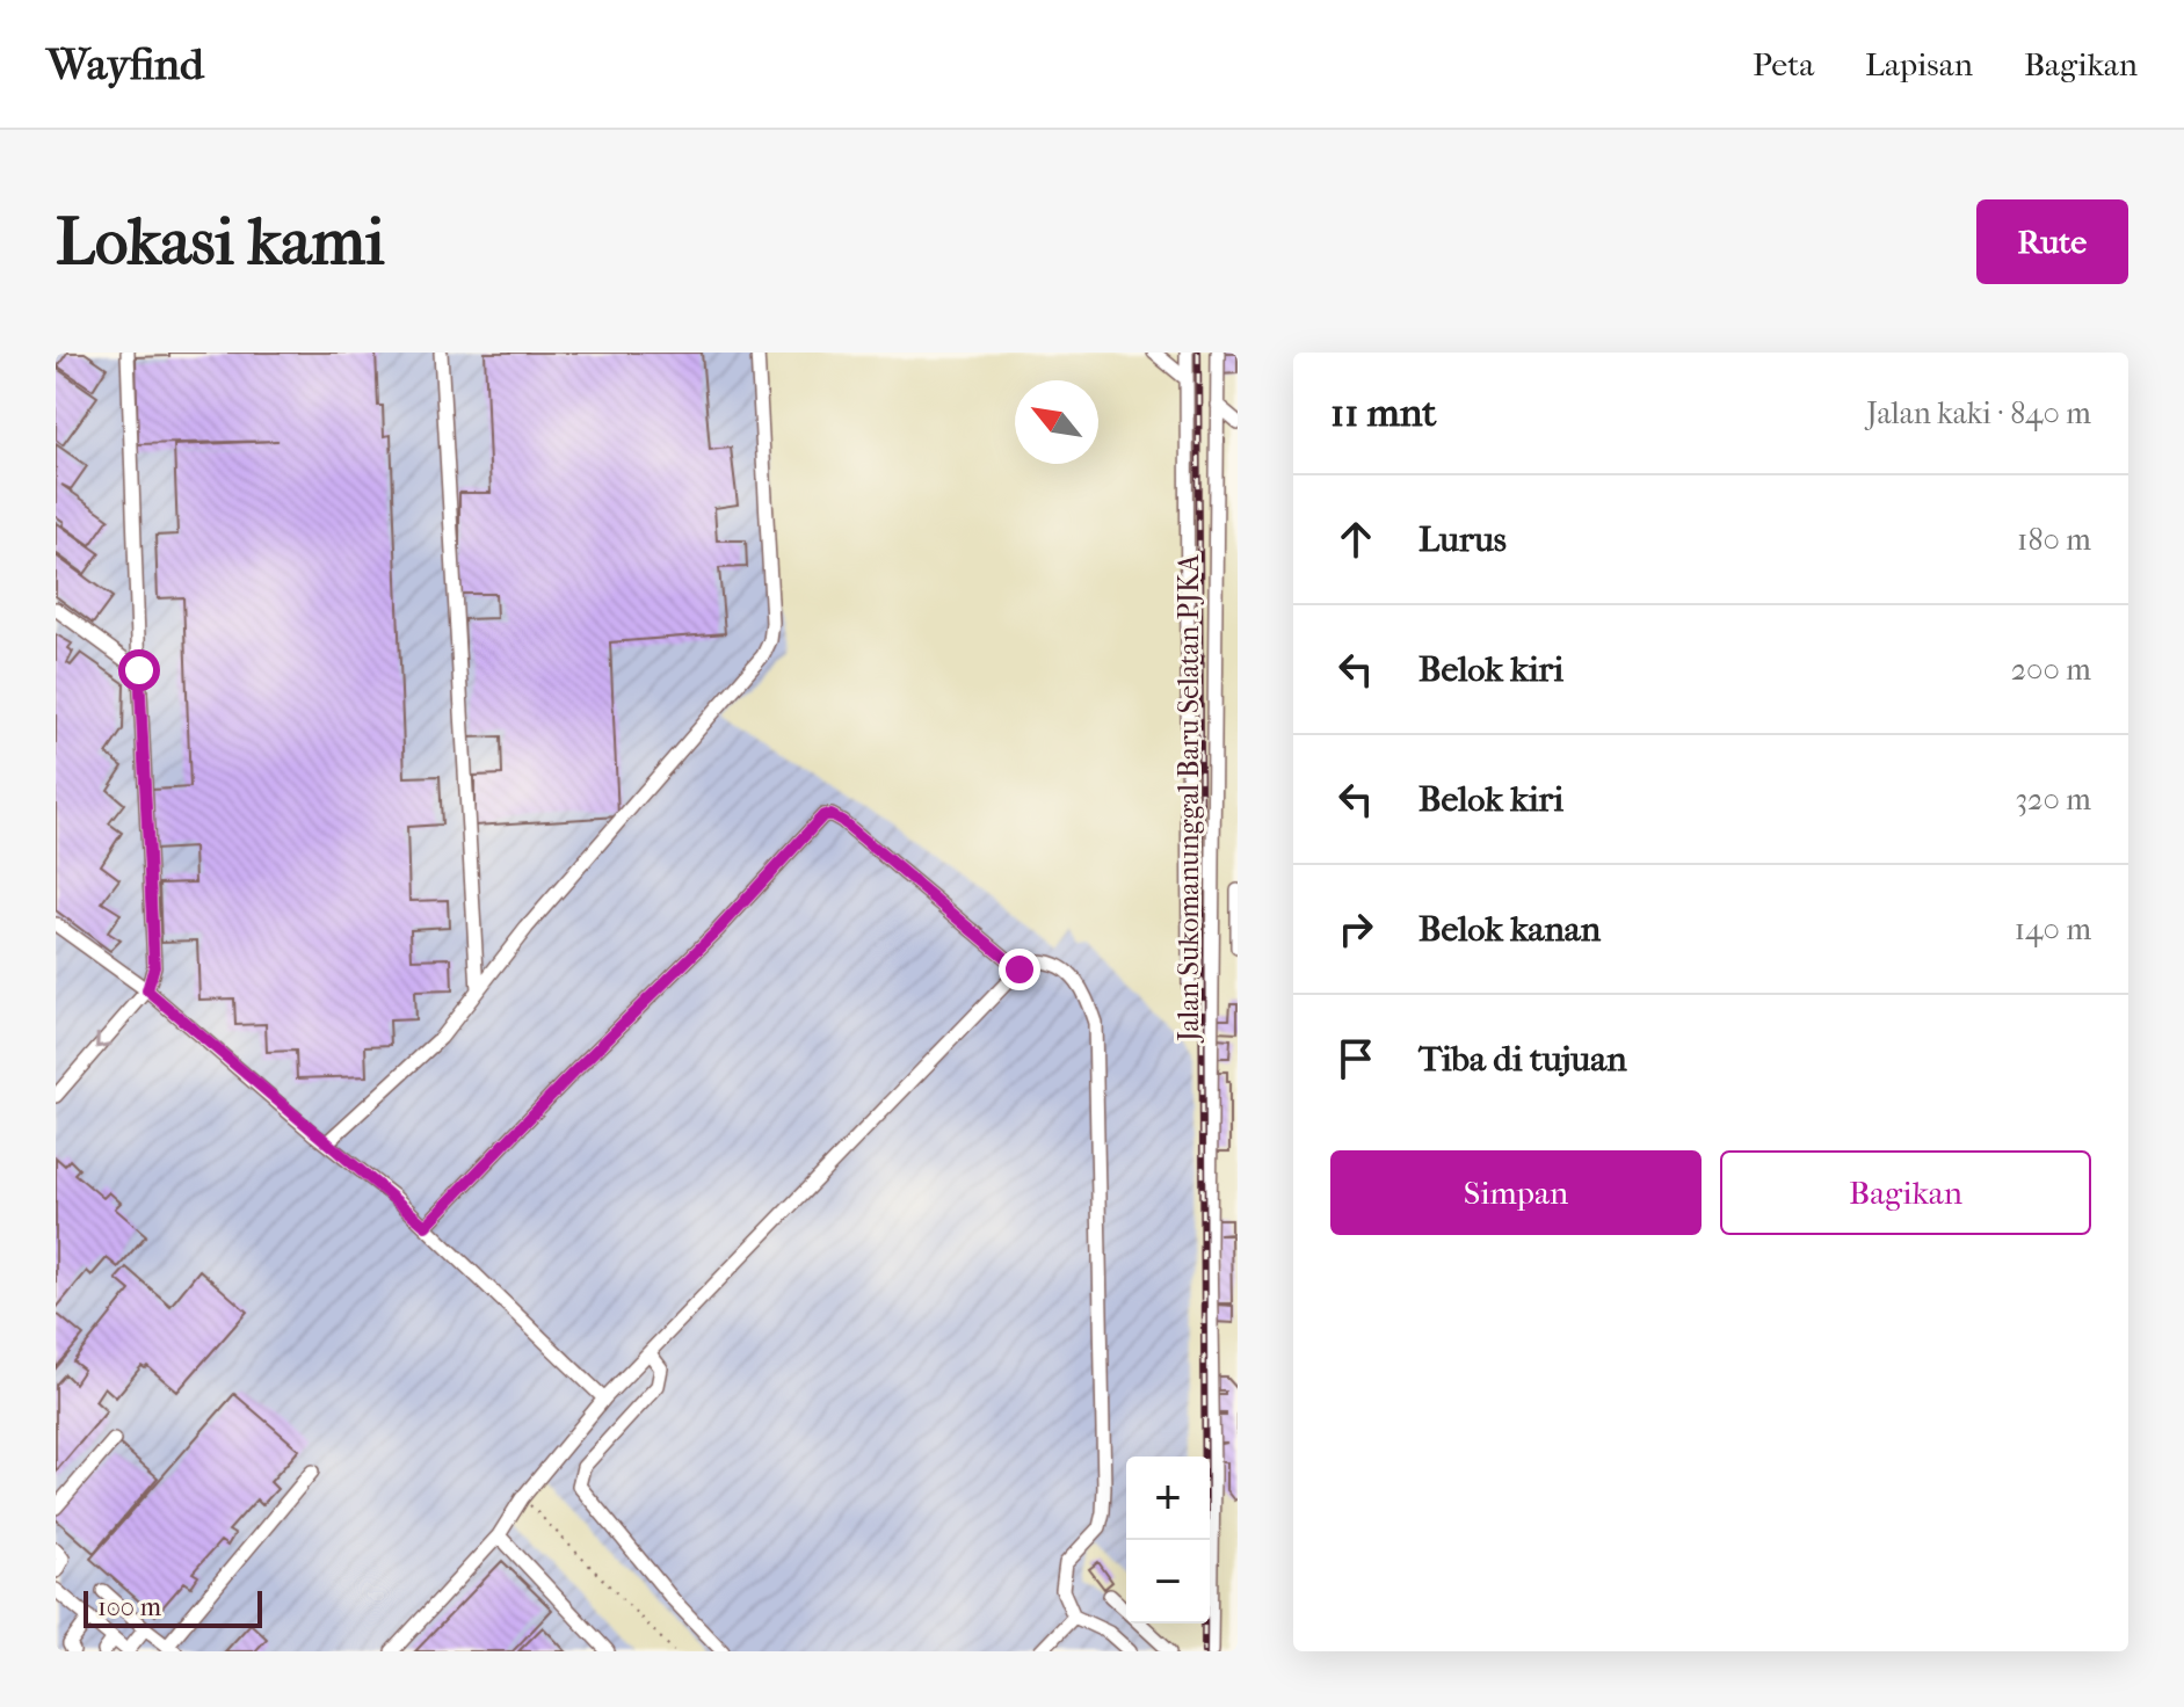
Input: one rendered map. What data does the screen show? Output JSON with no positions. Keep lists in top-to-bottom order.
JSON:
{
  "streets": {
    "street": ["Jalan Sukomanunggal Baru Selatan PJKA"]
  },
  "scale_bar": "100 m",
  "north": "top left",
  "page": {
    "header": "Wayfind",
    "nav": ["Peta", "Lapisan", "Bagikan"],
    "buttons": [
      "Rute",
      ["Simpan", "Bagikan"]
    ],
    "title": "Lokasi kami",
    "heading": ["11 mnt", "Jalan kaki · 840 m"],
    "list": [
      ["Lurus", "180 m"],
      ["Belok kiri", "200 m"],
      ["Belok kiri", "320 m"],
      ["Belok kanan", "140 m"],
      "Tiba di tujuan"
    ],
    "map_buttons": ["+", "−"],
    "scale": "100 m"
  }
}
